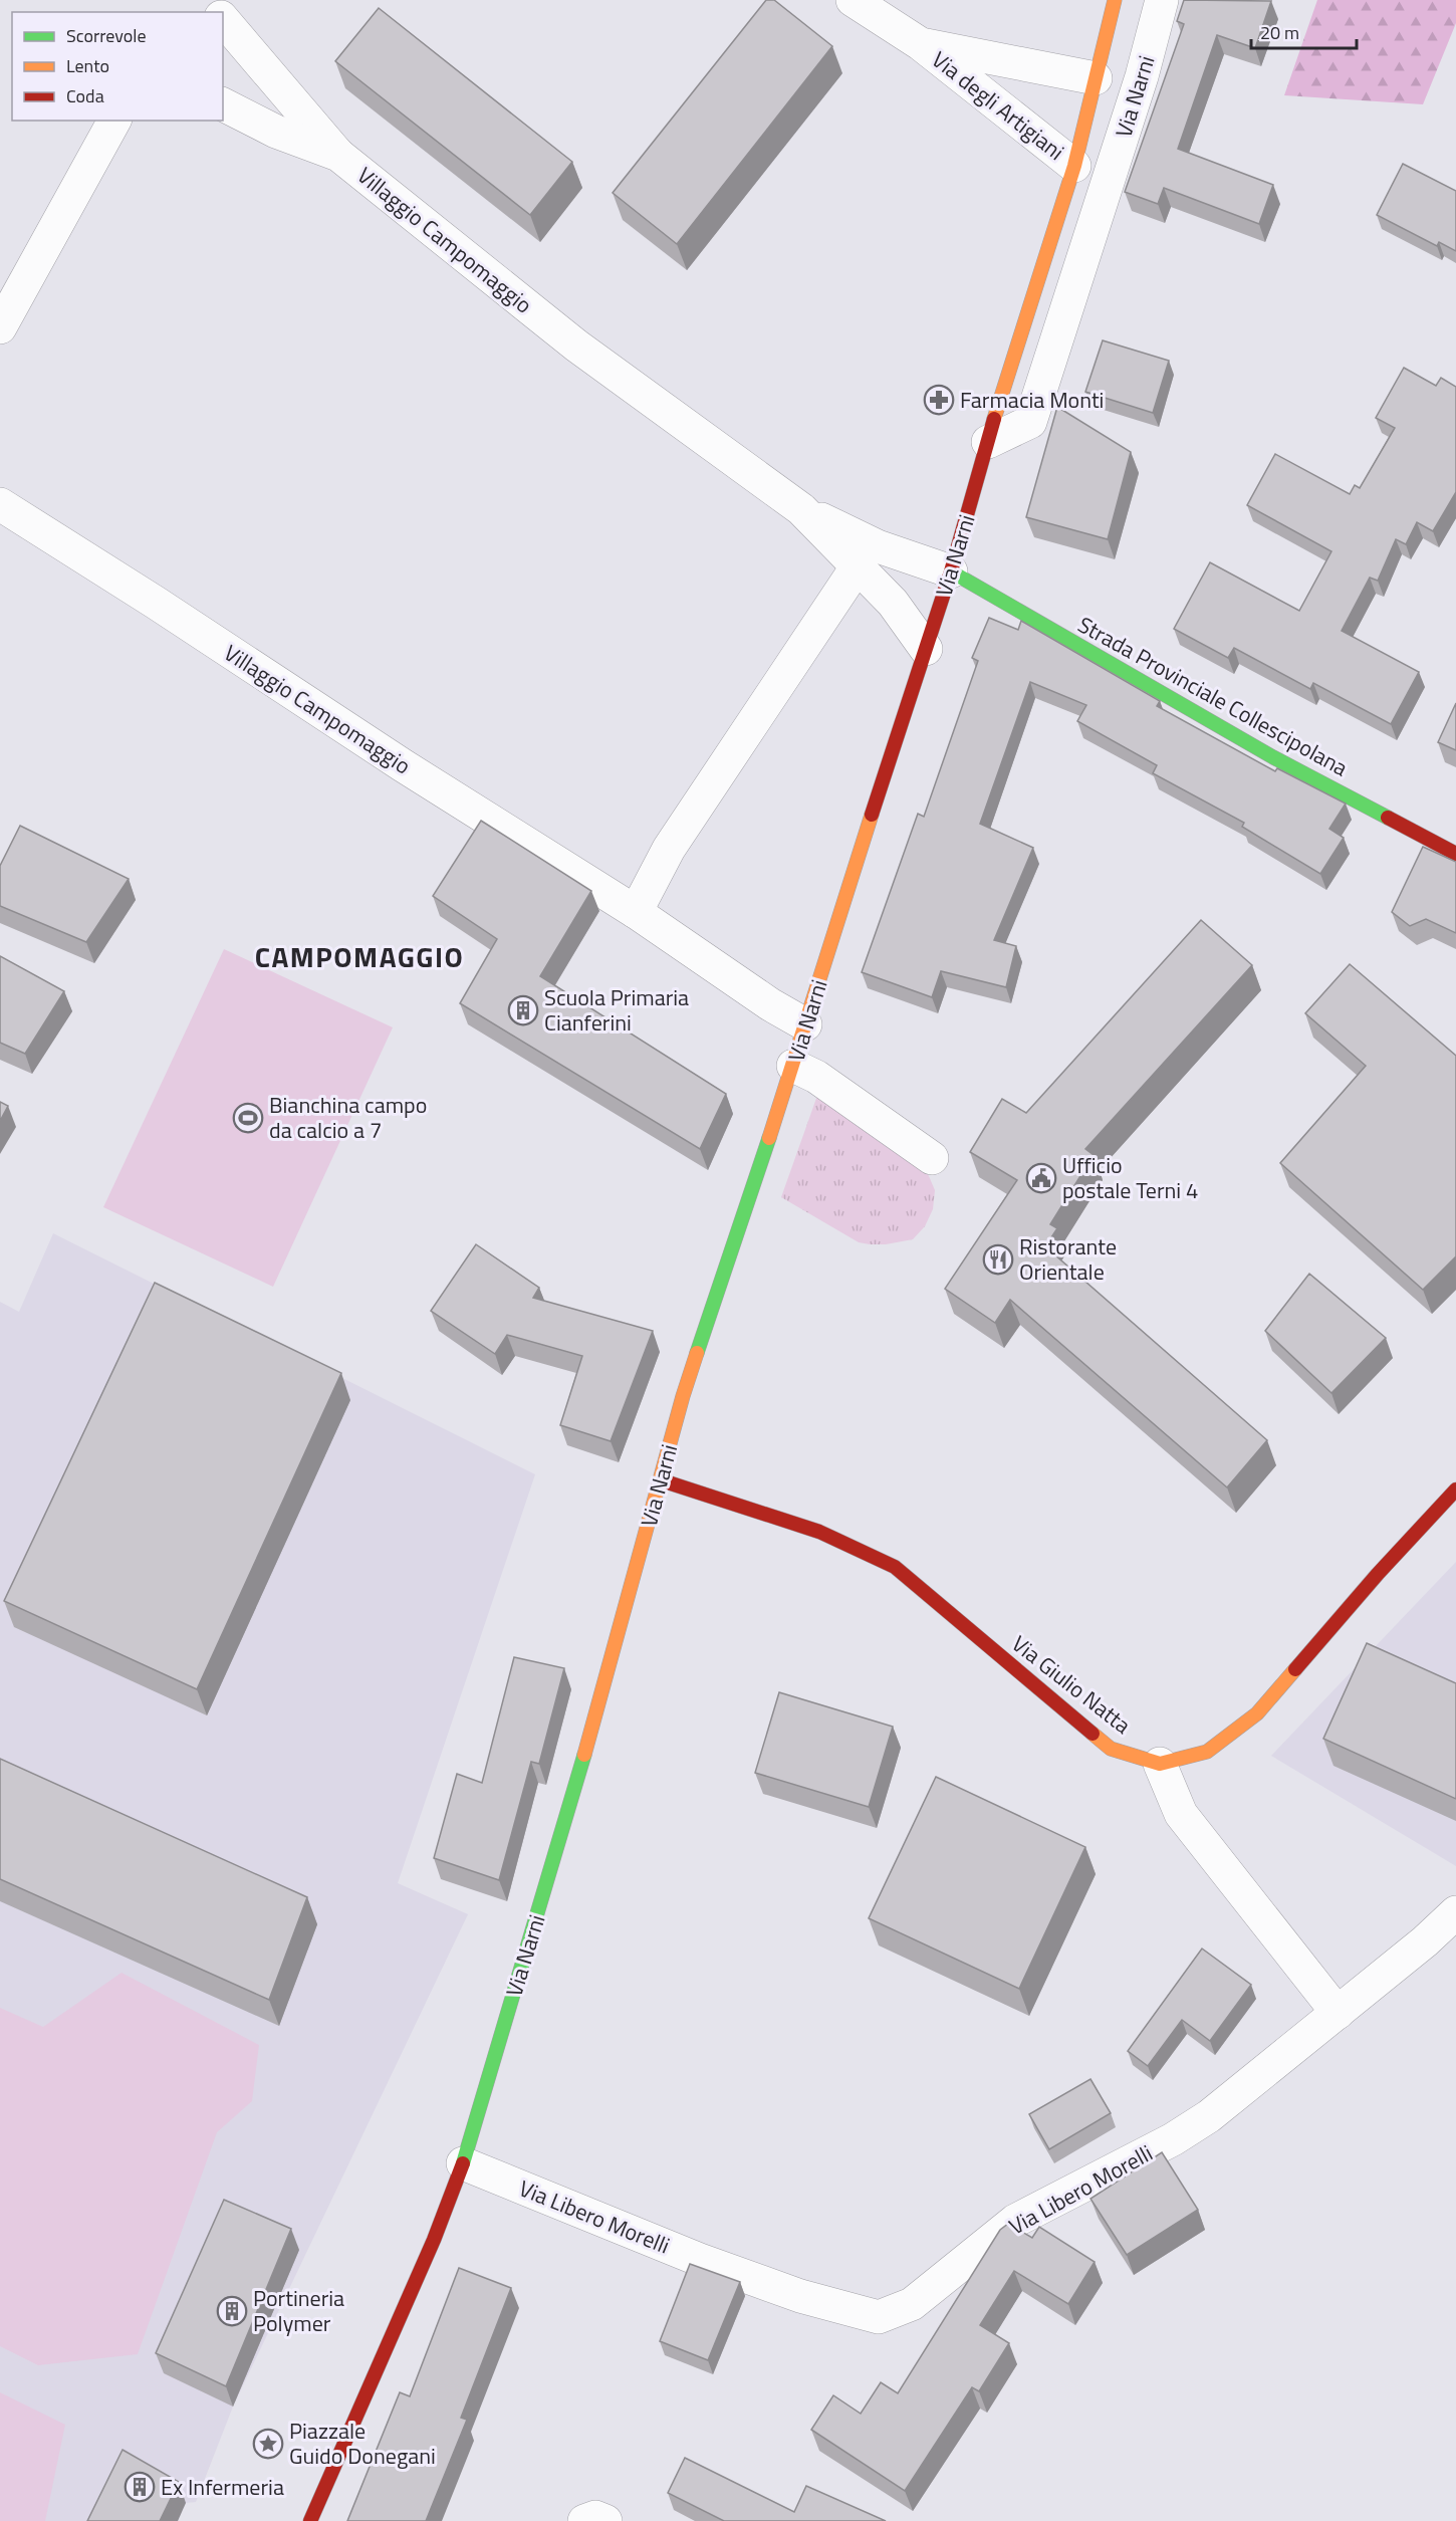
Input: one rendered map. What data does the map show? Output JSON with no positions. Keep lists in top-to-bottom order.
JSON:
{
  "streets": {
    "main road": ["Via Narni", "Strada Provinciale Collescipolana", "Via Giulio Natta"],
    "street": ["Via degli Artigiani", "Villaggio Campomaggio", "Via Libero Morelli"]
  },
  "crossings": [
    ["Via Narni", "Via degli Artigiani"],
    ["Via Narni", "Villaggio Campomaggio"],
    ["Via Narni", "Strada Provinciale Collescipolana"],
    ["Via Narni", "Via Giulio Natta"],
    ["Via Narni", "Via Libero Morelli"],
    ["Villaggio Campomaggio", "Strada Provinciale Collescipolana"]
  ],
  "districts": ["CAMPOMAGGIO"],
  "places": {
    "pharmacy": ["Farmacia Monti"],
    "building": ["Scuola Primaria Cianferini", "Portineria Polymer", "Ex Infermeria"],
    "sports": ["Bianchina campo da calcio a 7"],
    "public building": ["Ufficio postale Terni 4"],
    "restaurant": ["Ristorante Orientale"],
    "place": ["Piazzale Guido Donegani"]
  },
  "legend": ["Scorrevole", "Lento", "Coda"],
  "scale_bar": "20 m"
}
